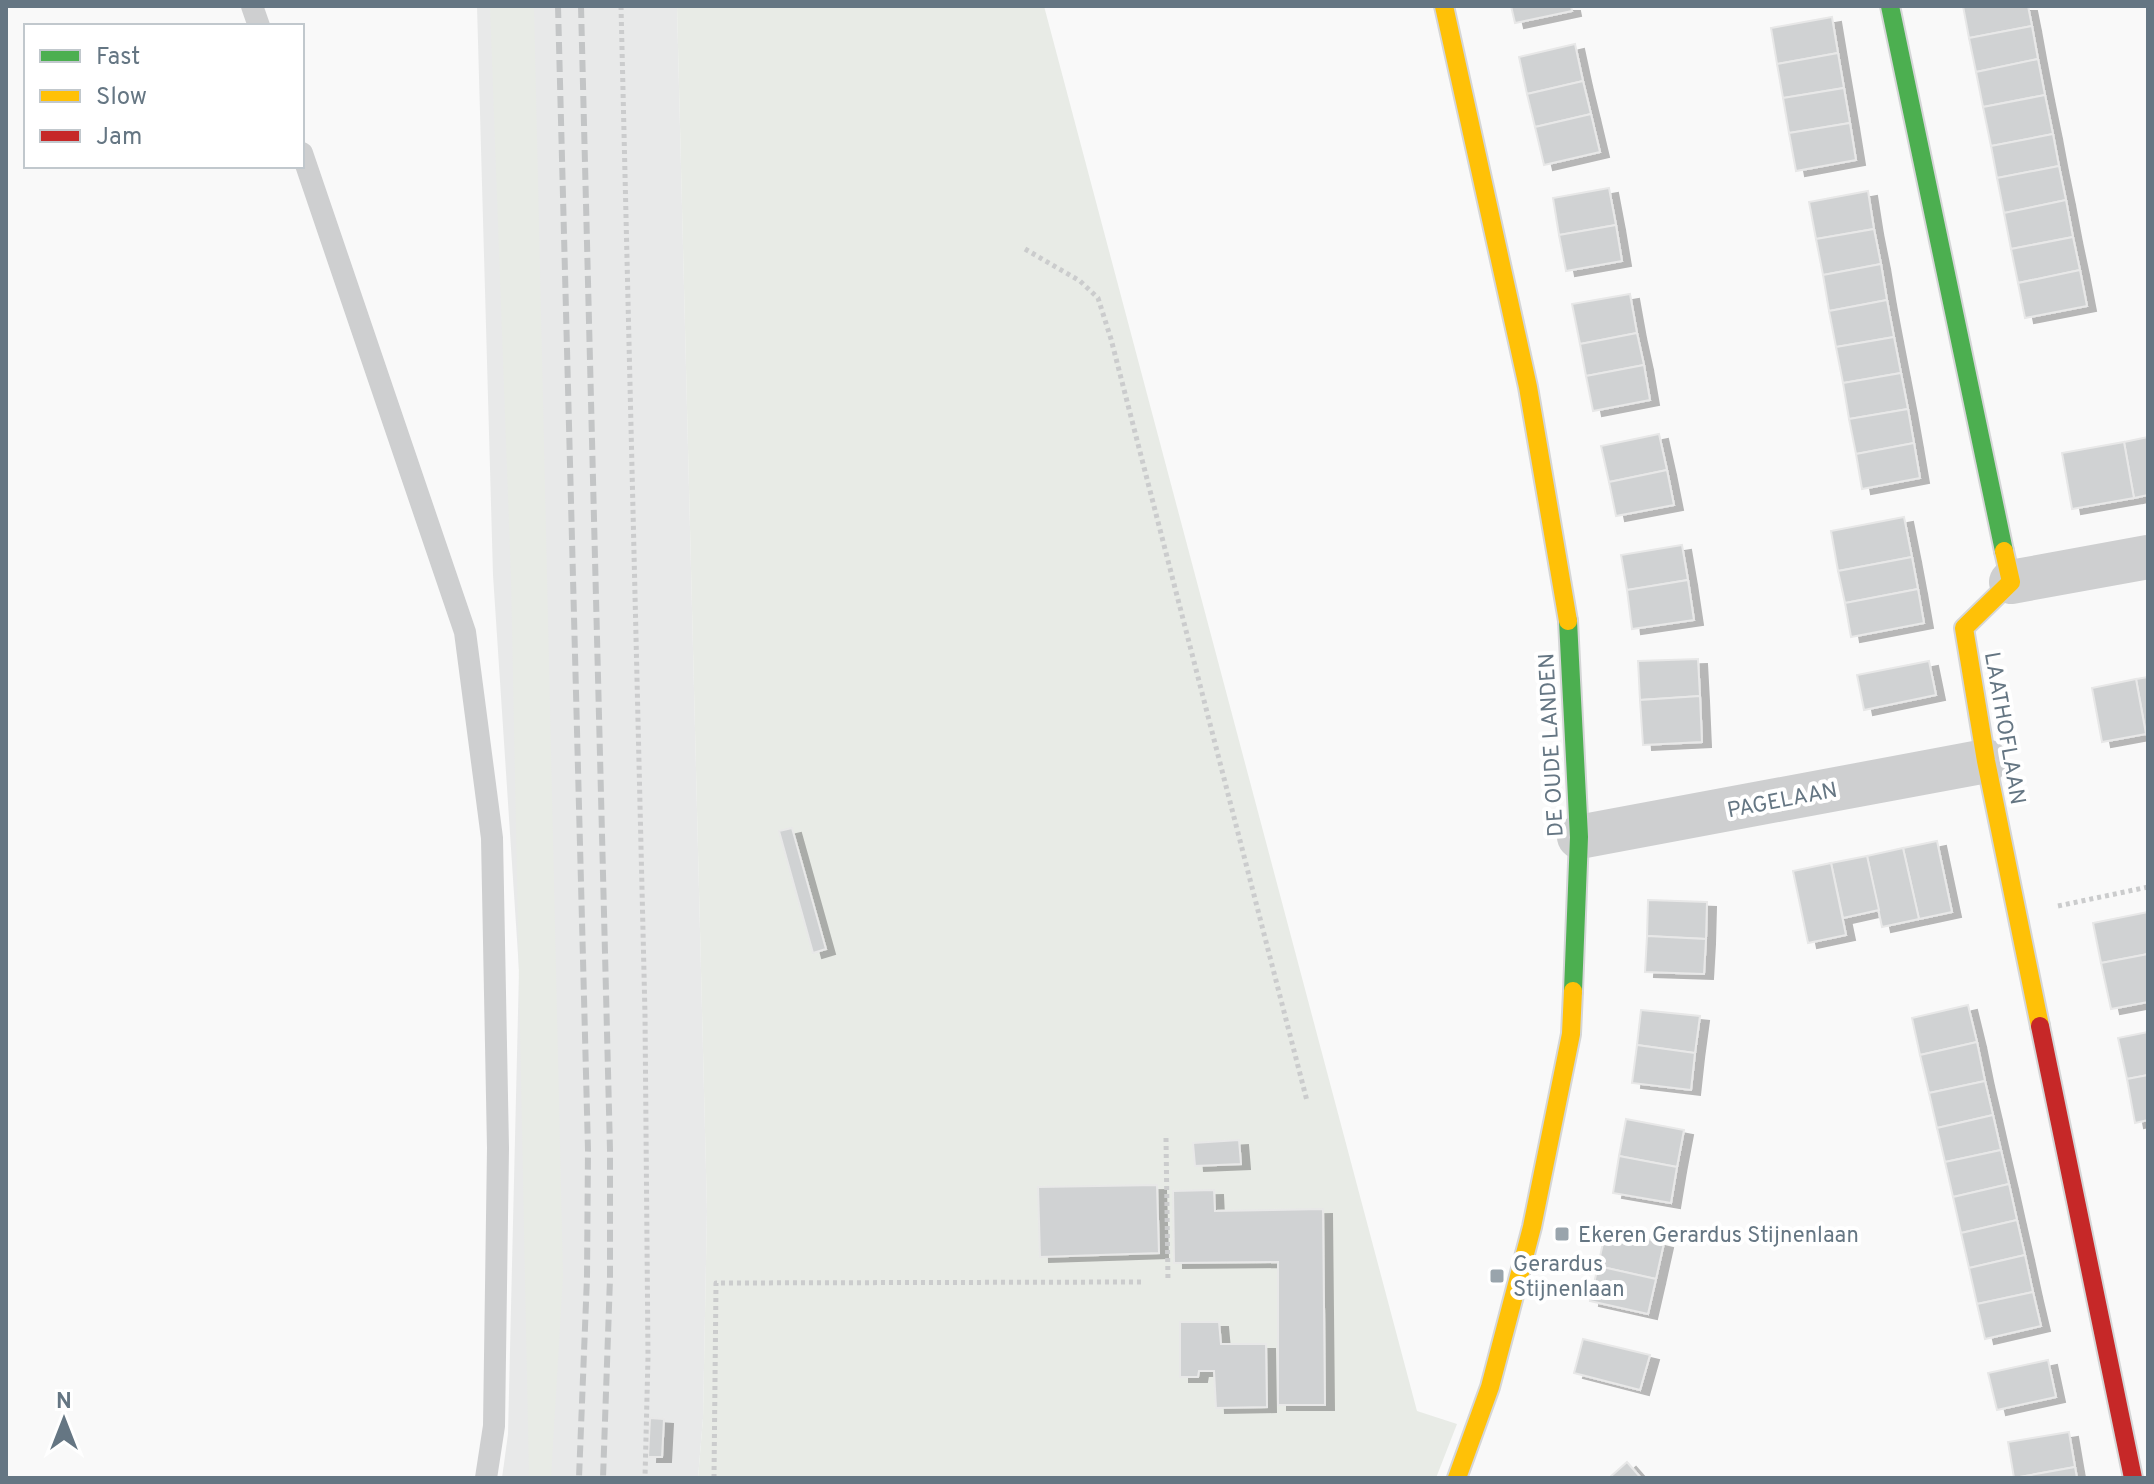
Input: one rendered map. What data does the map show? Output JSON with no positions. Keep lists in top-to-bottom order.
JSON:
{
  "streets": {
    "street": ["LAATHOFLAAN", "DE OUDE LANDEN", "PAGELAAN"]
  },
  "crossings": [
    ["LAATHOFLAAN", "PAGELAAN"],
    ["DE OUDE LANDEN", "PAGELAAN"]
  ],
  "places": {
    "transit": ["Ekeren Gerardus Stijnenlaan", "Gerardus Stijnenlaan"]
  },
  "legend": ["Fast", "Slow", "Jam"],
  "north": "top"
}
